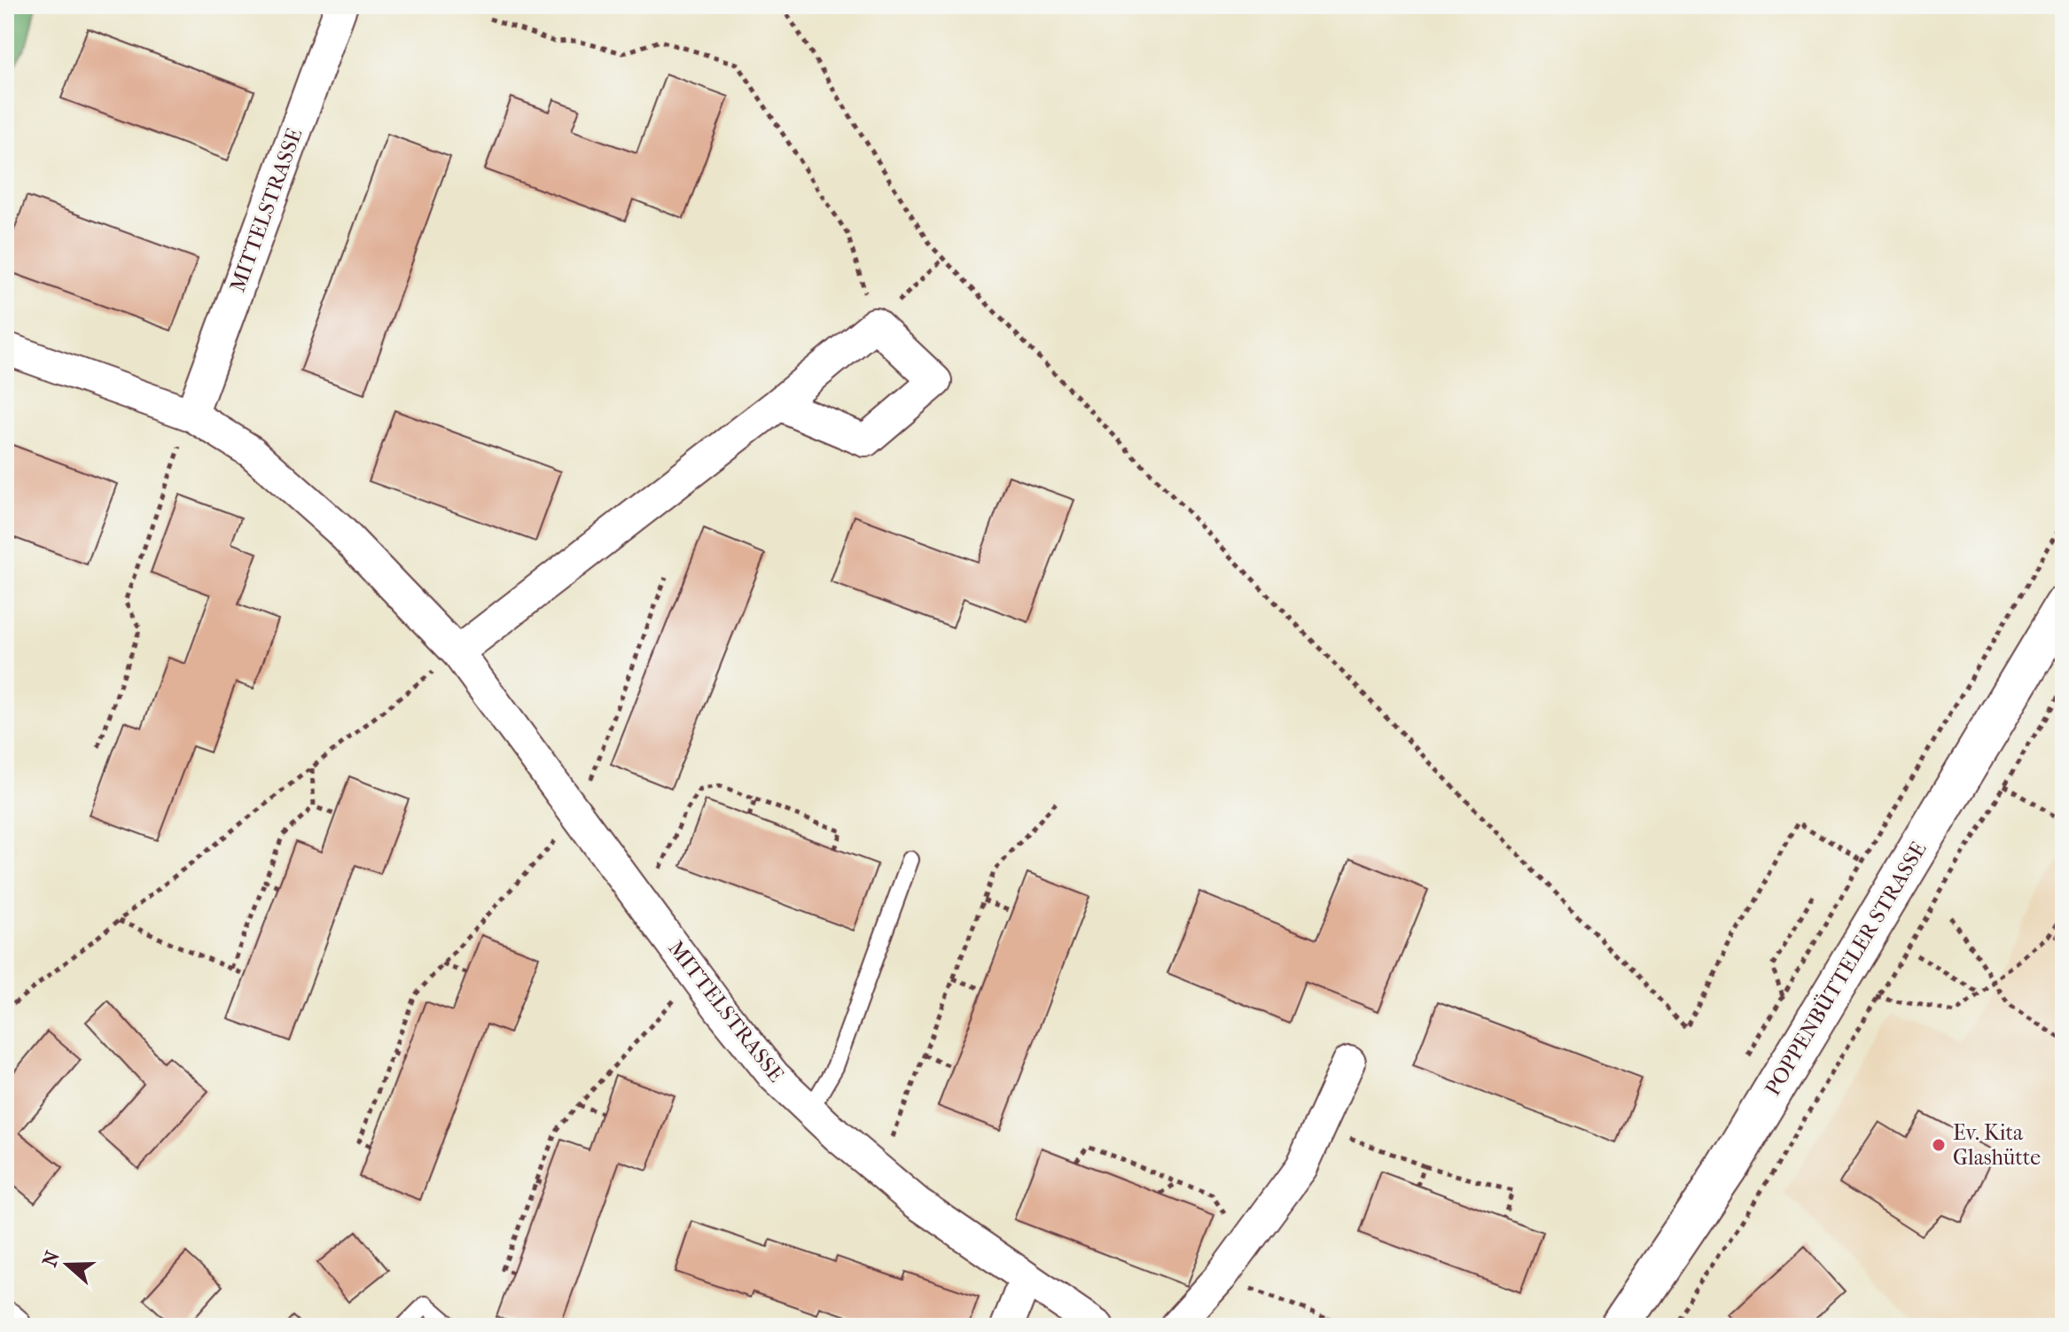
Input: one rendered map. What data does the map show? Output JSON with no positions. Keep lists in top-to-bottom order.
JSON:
{
  "streets": {
    "main road": ["POPPENBÜTTELER STRASSE"],
    "street": ["MITTELSTRASSE"]
  },
  "places": ["Ev. Kita Glashütte"],
  "north": "left"
}
